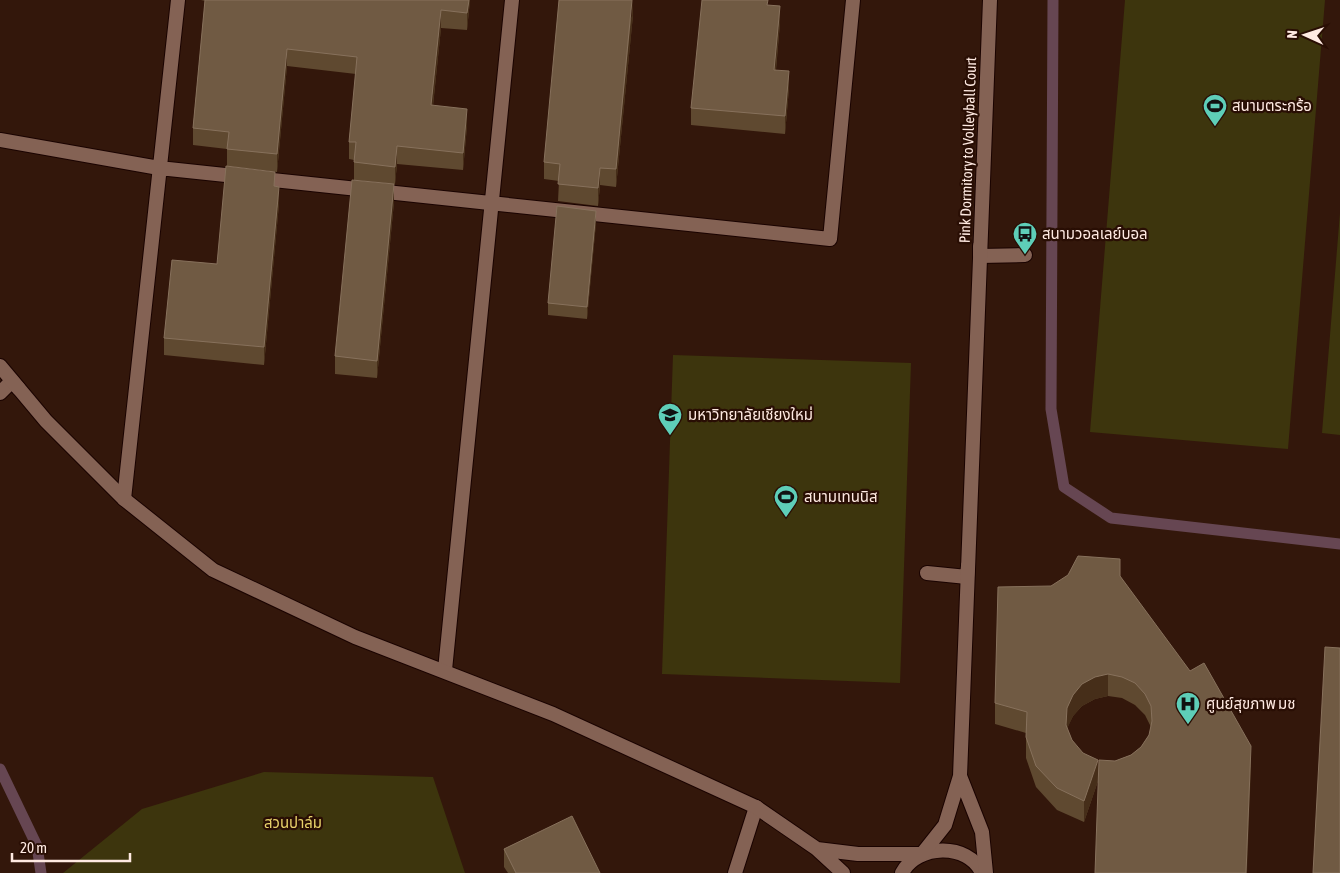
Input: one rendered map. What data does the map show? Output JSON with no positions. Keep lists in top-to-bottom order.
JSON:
{
  "streets": {
    "street": ["Pink Dormitory to Volleyball Court"]
  },
  "parks": ["สวนปาล์ม"],
  "places": {
    "sports": ["สนามตระกร้อ", "สนามเทนนิส"],
    "bus stop": ["สนามวอลเลย์บอล"],
    "school or university": ["มหาวิทยาลัยเชียงใหม่"],
    "hospital": ["ศูนย์สุขภาพ มช"]
  },
  "scale_bar": "20 m",
  "north": "left"
}
